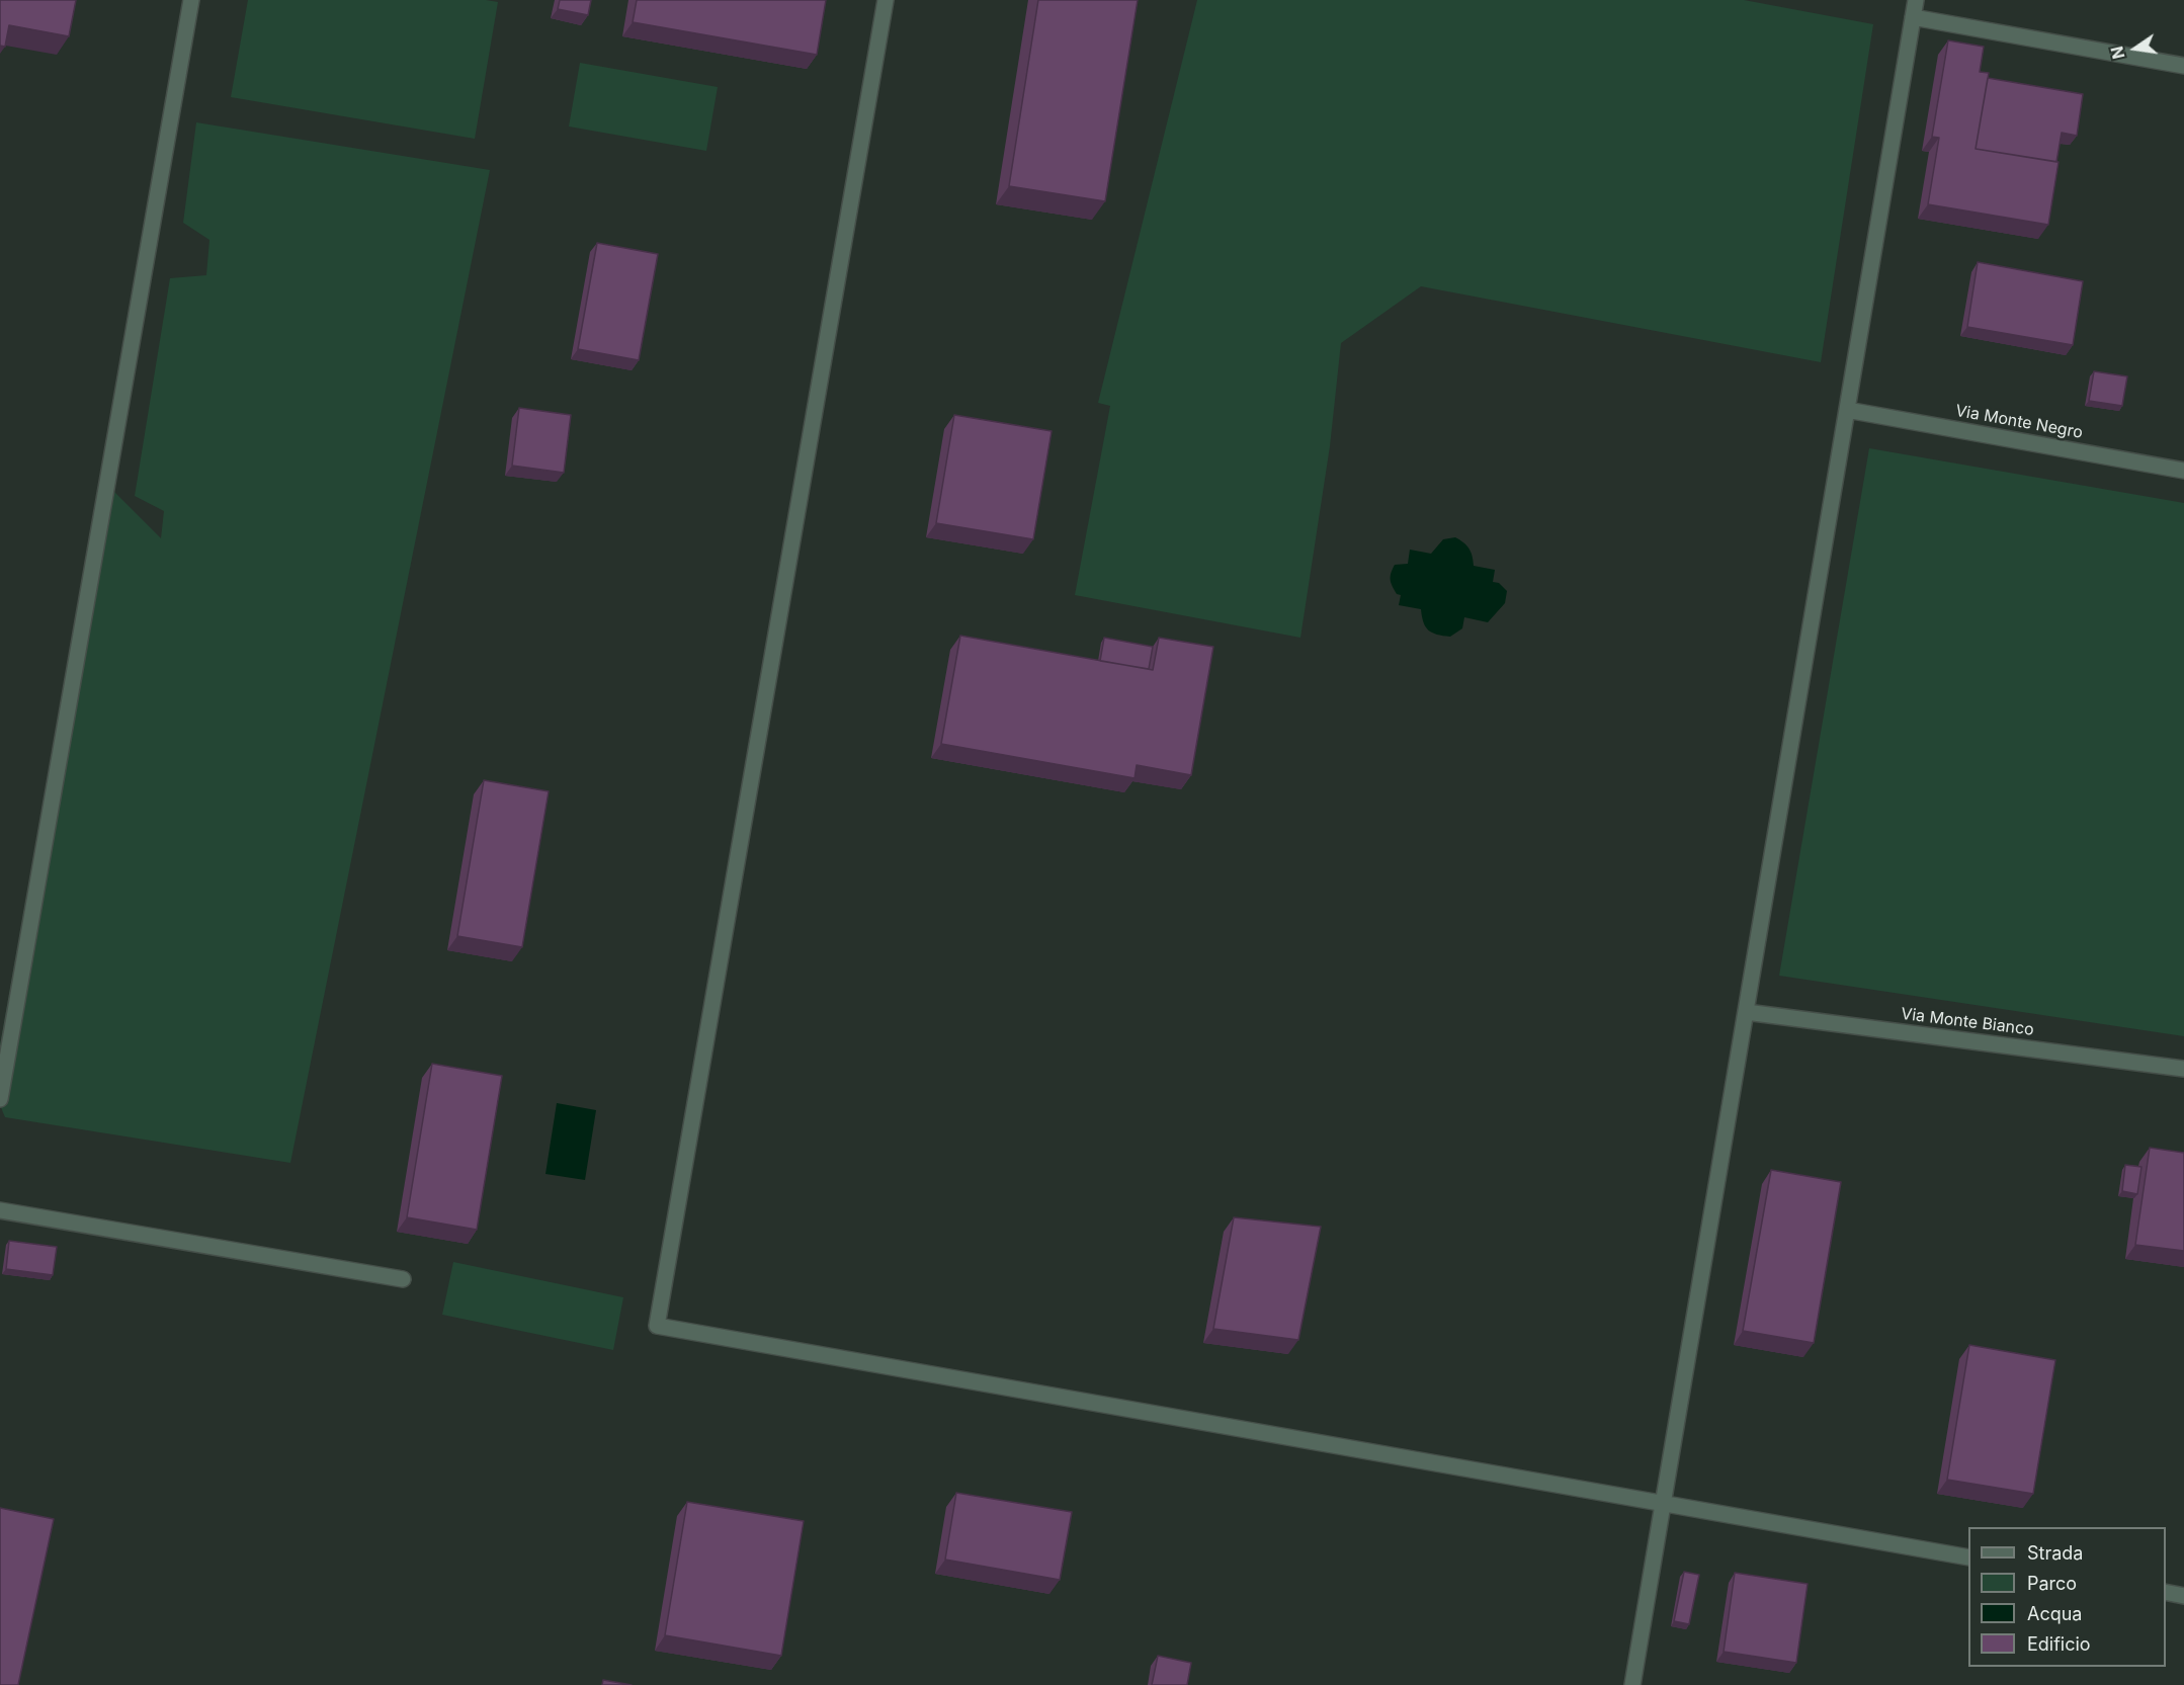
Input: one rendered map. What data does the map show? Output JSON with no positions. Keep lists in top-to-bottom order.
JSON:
{
  "streets": {
    "street": ["Via Monte Negro", "Via Monte Bianco"]
  },
  "legend": [
    "Strada",
    "Parco",
    "Acqua",
    "Edificio"
  ],
  "north": "left"
}
